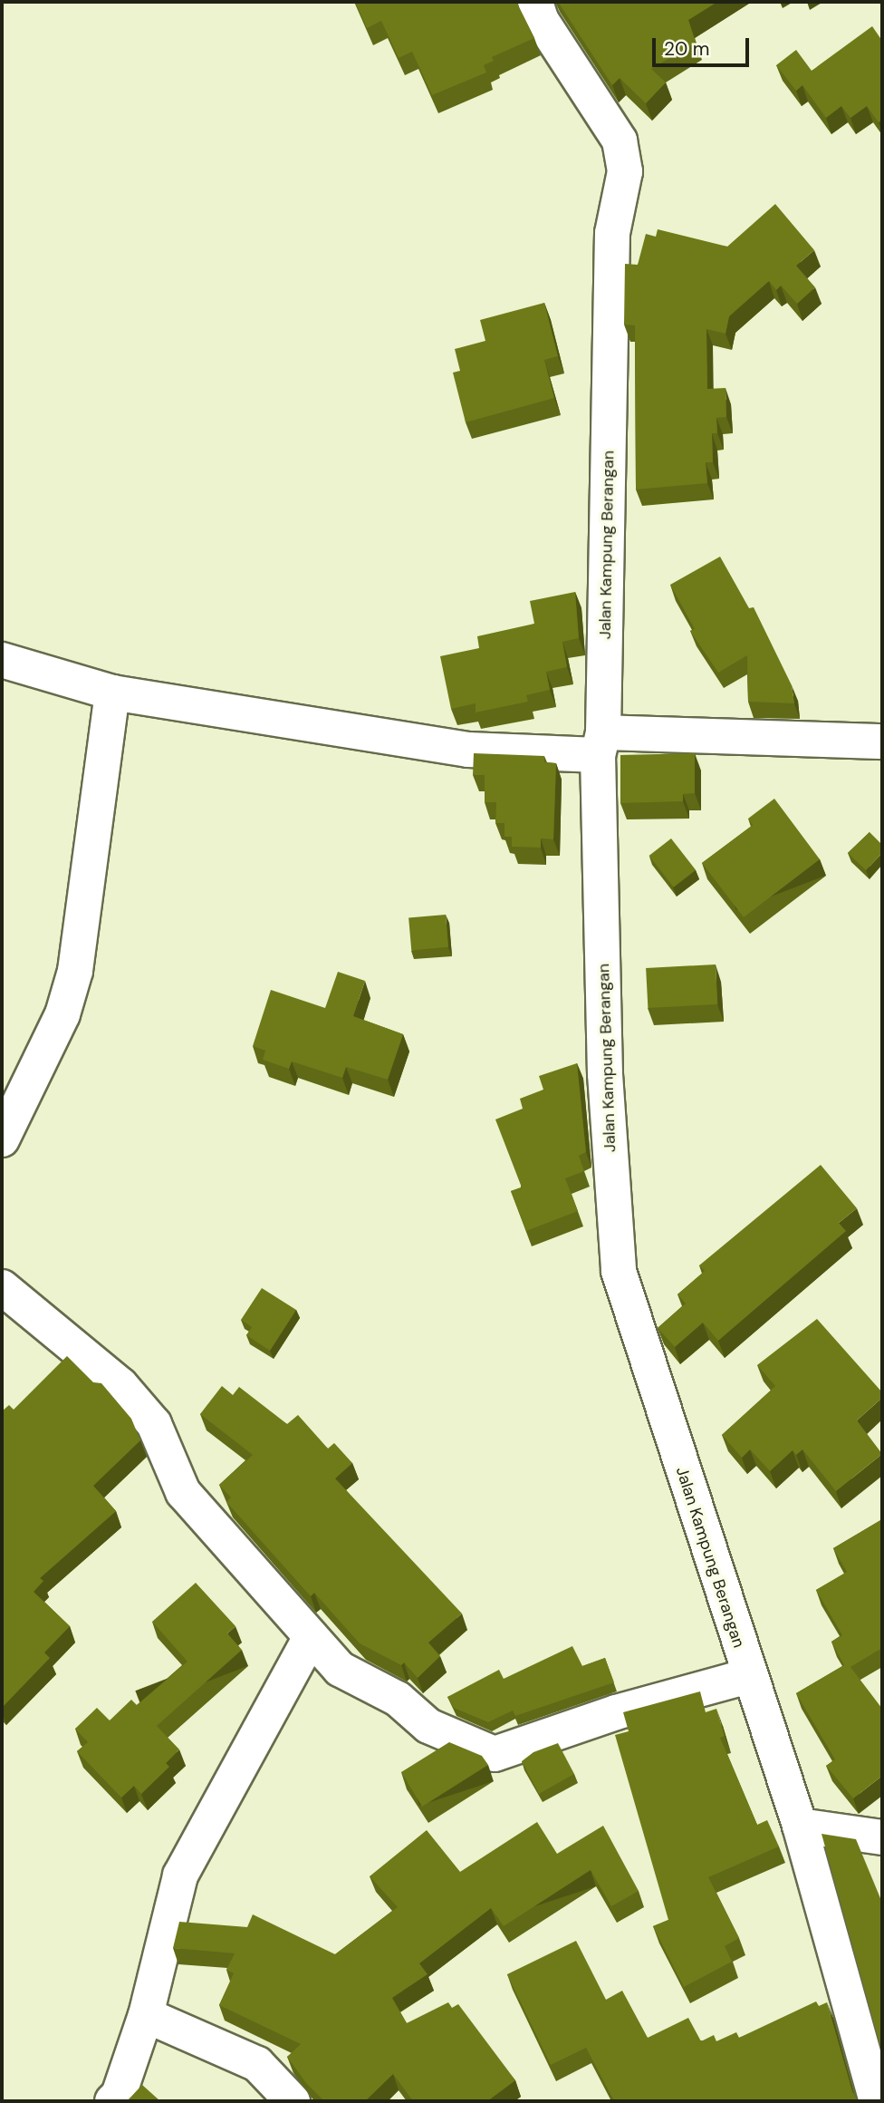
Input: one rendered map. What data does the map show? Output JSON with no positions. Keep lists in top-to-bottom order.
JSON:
{
  "streets": {
    "street": ["Jalan Kampung Berangan"]
  },
  "scale_bar": "20 m"
}
